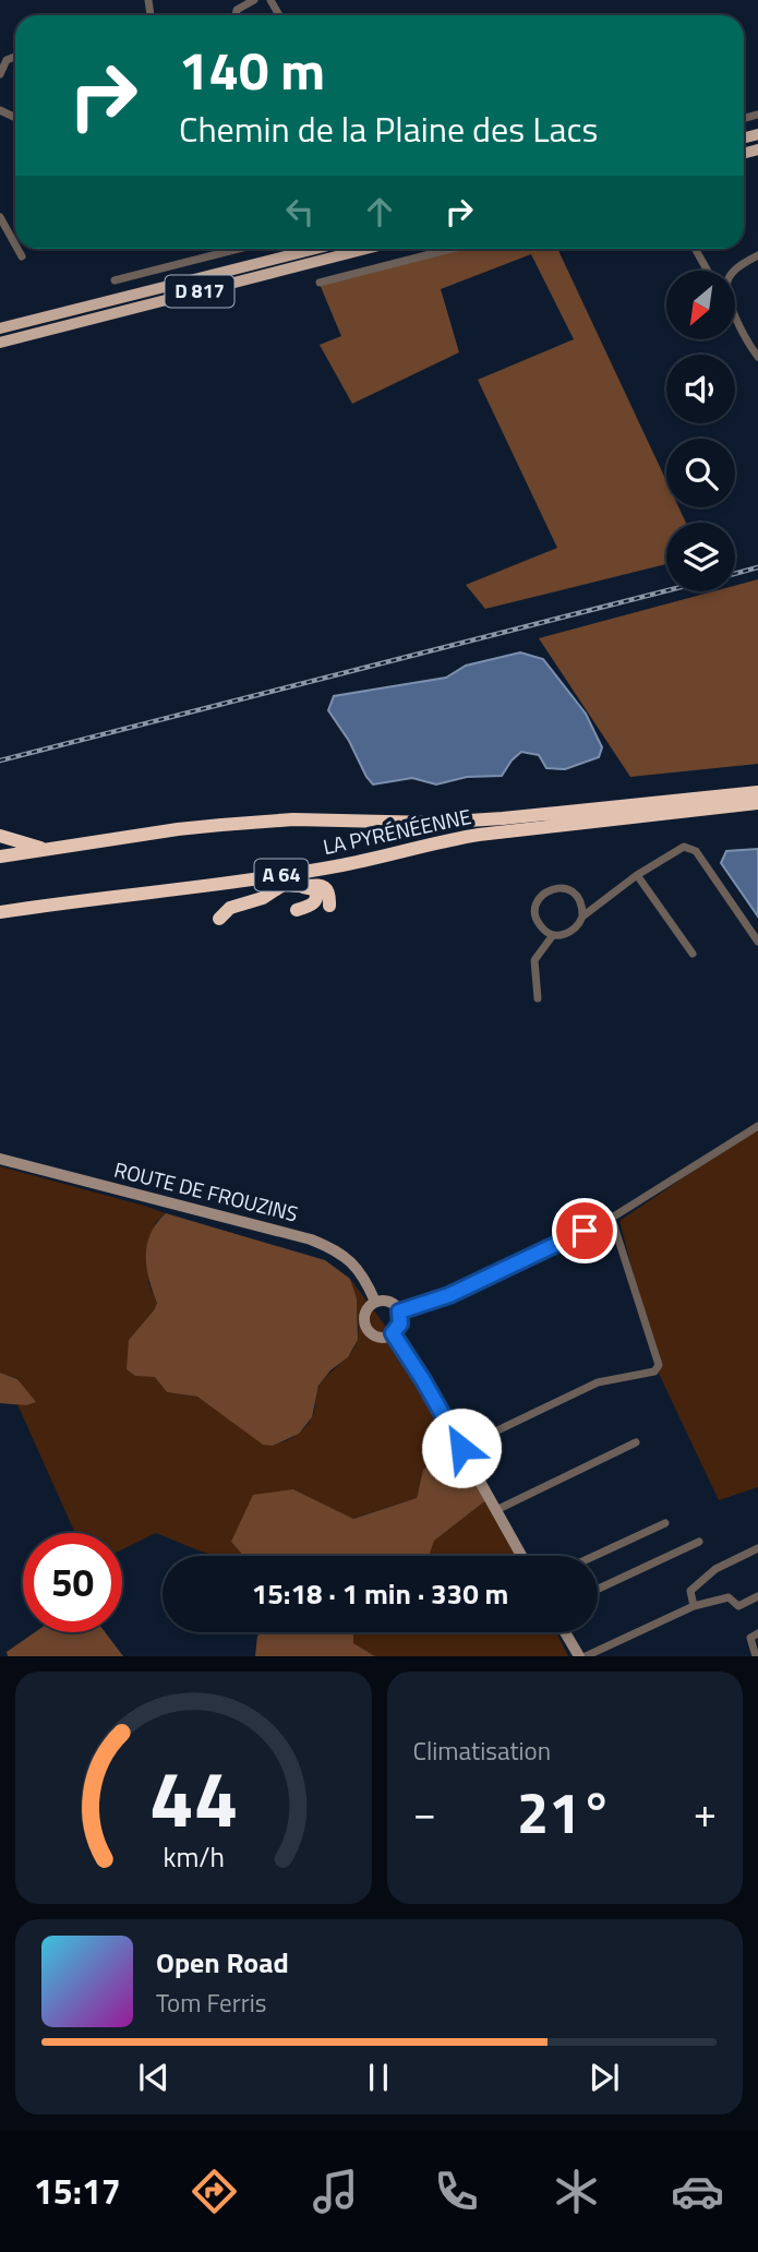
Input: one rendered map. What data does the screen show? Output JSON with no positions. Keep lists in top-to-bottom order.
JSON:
{
  "streets": {
    "highway": ["LA PYRÉNÉENNE", "A 64"],
    "main road": ["D 817", "ROUTE DE FROUZINS"]
  },
  "north": "bottom left",
  "page": {
    "turn": ["140 m", "Chemin de la Plaine des Lacs"],
    "limit": "50",
    "trip": "15:18 · 1 min · 330 m",
    "tile": "Climatisation",
    "heat": ["−", "21°", "+"],
    "song": ["Open Road", "Tom Ferris"],
    "tabs": "15:17",
    "gauge": ["44", "km/h"]
  }
}
